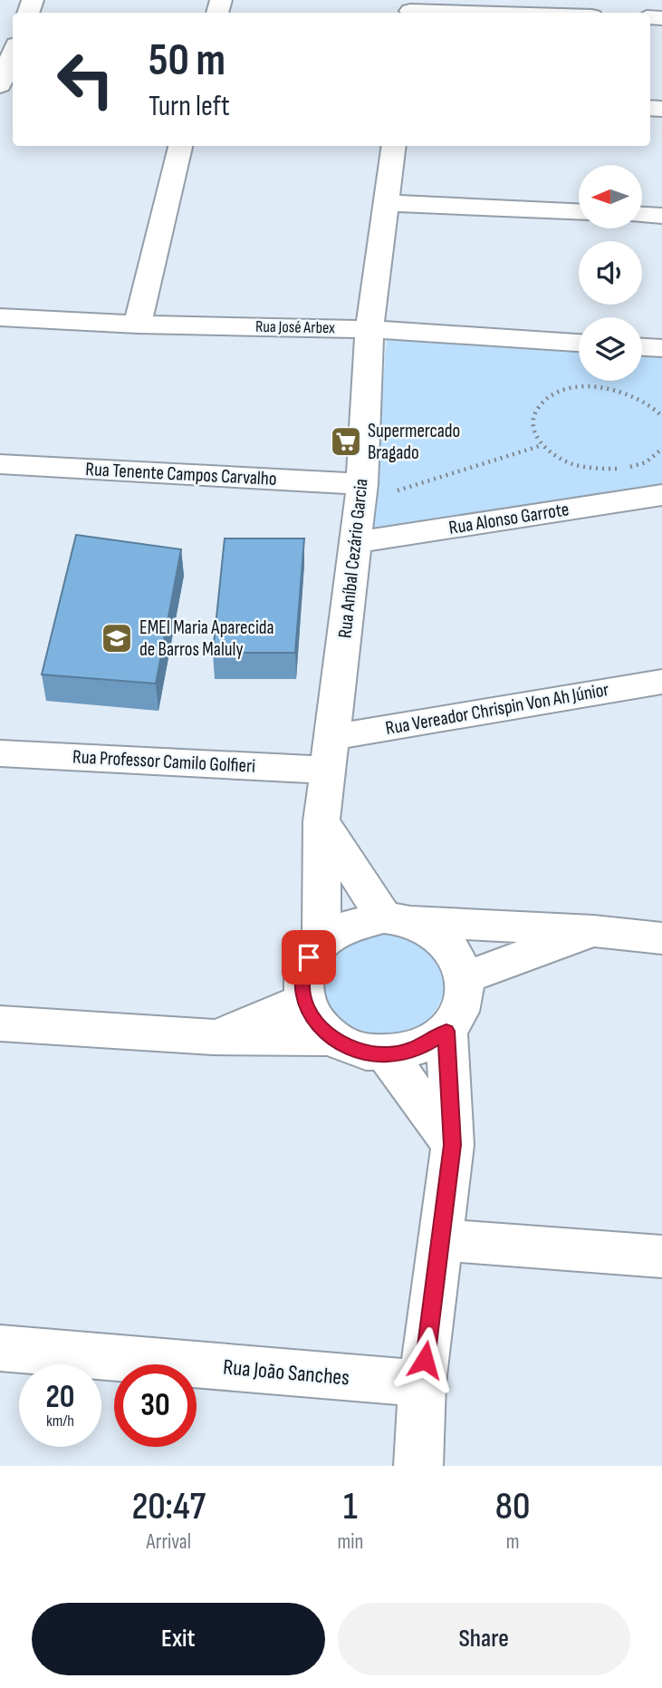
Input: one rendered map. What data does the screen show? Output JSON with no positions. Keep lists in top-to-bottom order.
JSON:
{
  "streets": {
    "street": [
      "Rua José Arbex",
      "Rua Tenente Campos Carvalho",
      "Rua Alonso Garrote",
      "Rua Aníbal Cezário Garcia",
      "Rua Vereador Chrispin Von Ah Júnior",
      "Rua Professor Camilo Golfieri",
      "Rua João Sanches"
    ]
  },
  "crossings": [
    ["Rua José Arbex", "Rua Aníbal Cezário Garcia"],
    ["Rua Tenente Campos Carvalho", "Rua Aníbal Cezário Garcia"],
    ["Rua Alonso Garrote", "Rua Aníbal Cezário Garcia"],
    ["Rua Aníbal Cezário Garcia", "Rua Vereador Chrispin Von Ah Júnior"],
    ["Rua Aníbal Cezário Garcia", "Rua Professor Camilo Golfieri"],
    ["Rua Vereador Chrispin Von Ah Júnior", "Rua Professor Camilo Golfieri"]
  ],
  "places": {
    "supermarket": ["Supermercado Bragado"],
    "school or university": ["EMEI Maria Aparecida de Barros Maluly"]
  },
  "north": "left",
  "page": {
    "turn": ["50 m", "Turn left"],
    "speed": "20 km/h",
    "limit": "30",
    "eta": [
      "20:47",
      "Arrival",
      "1",
      "min",
      "80",
      "m"
    ],
    "buttons": ["Exit", "Share"]
  }
}
